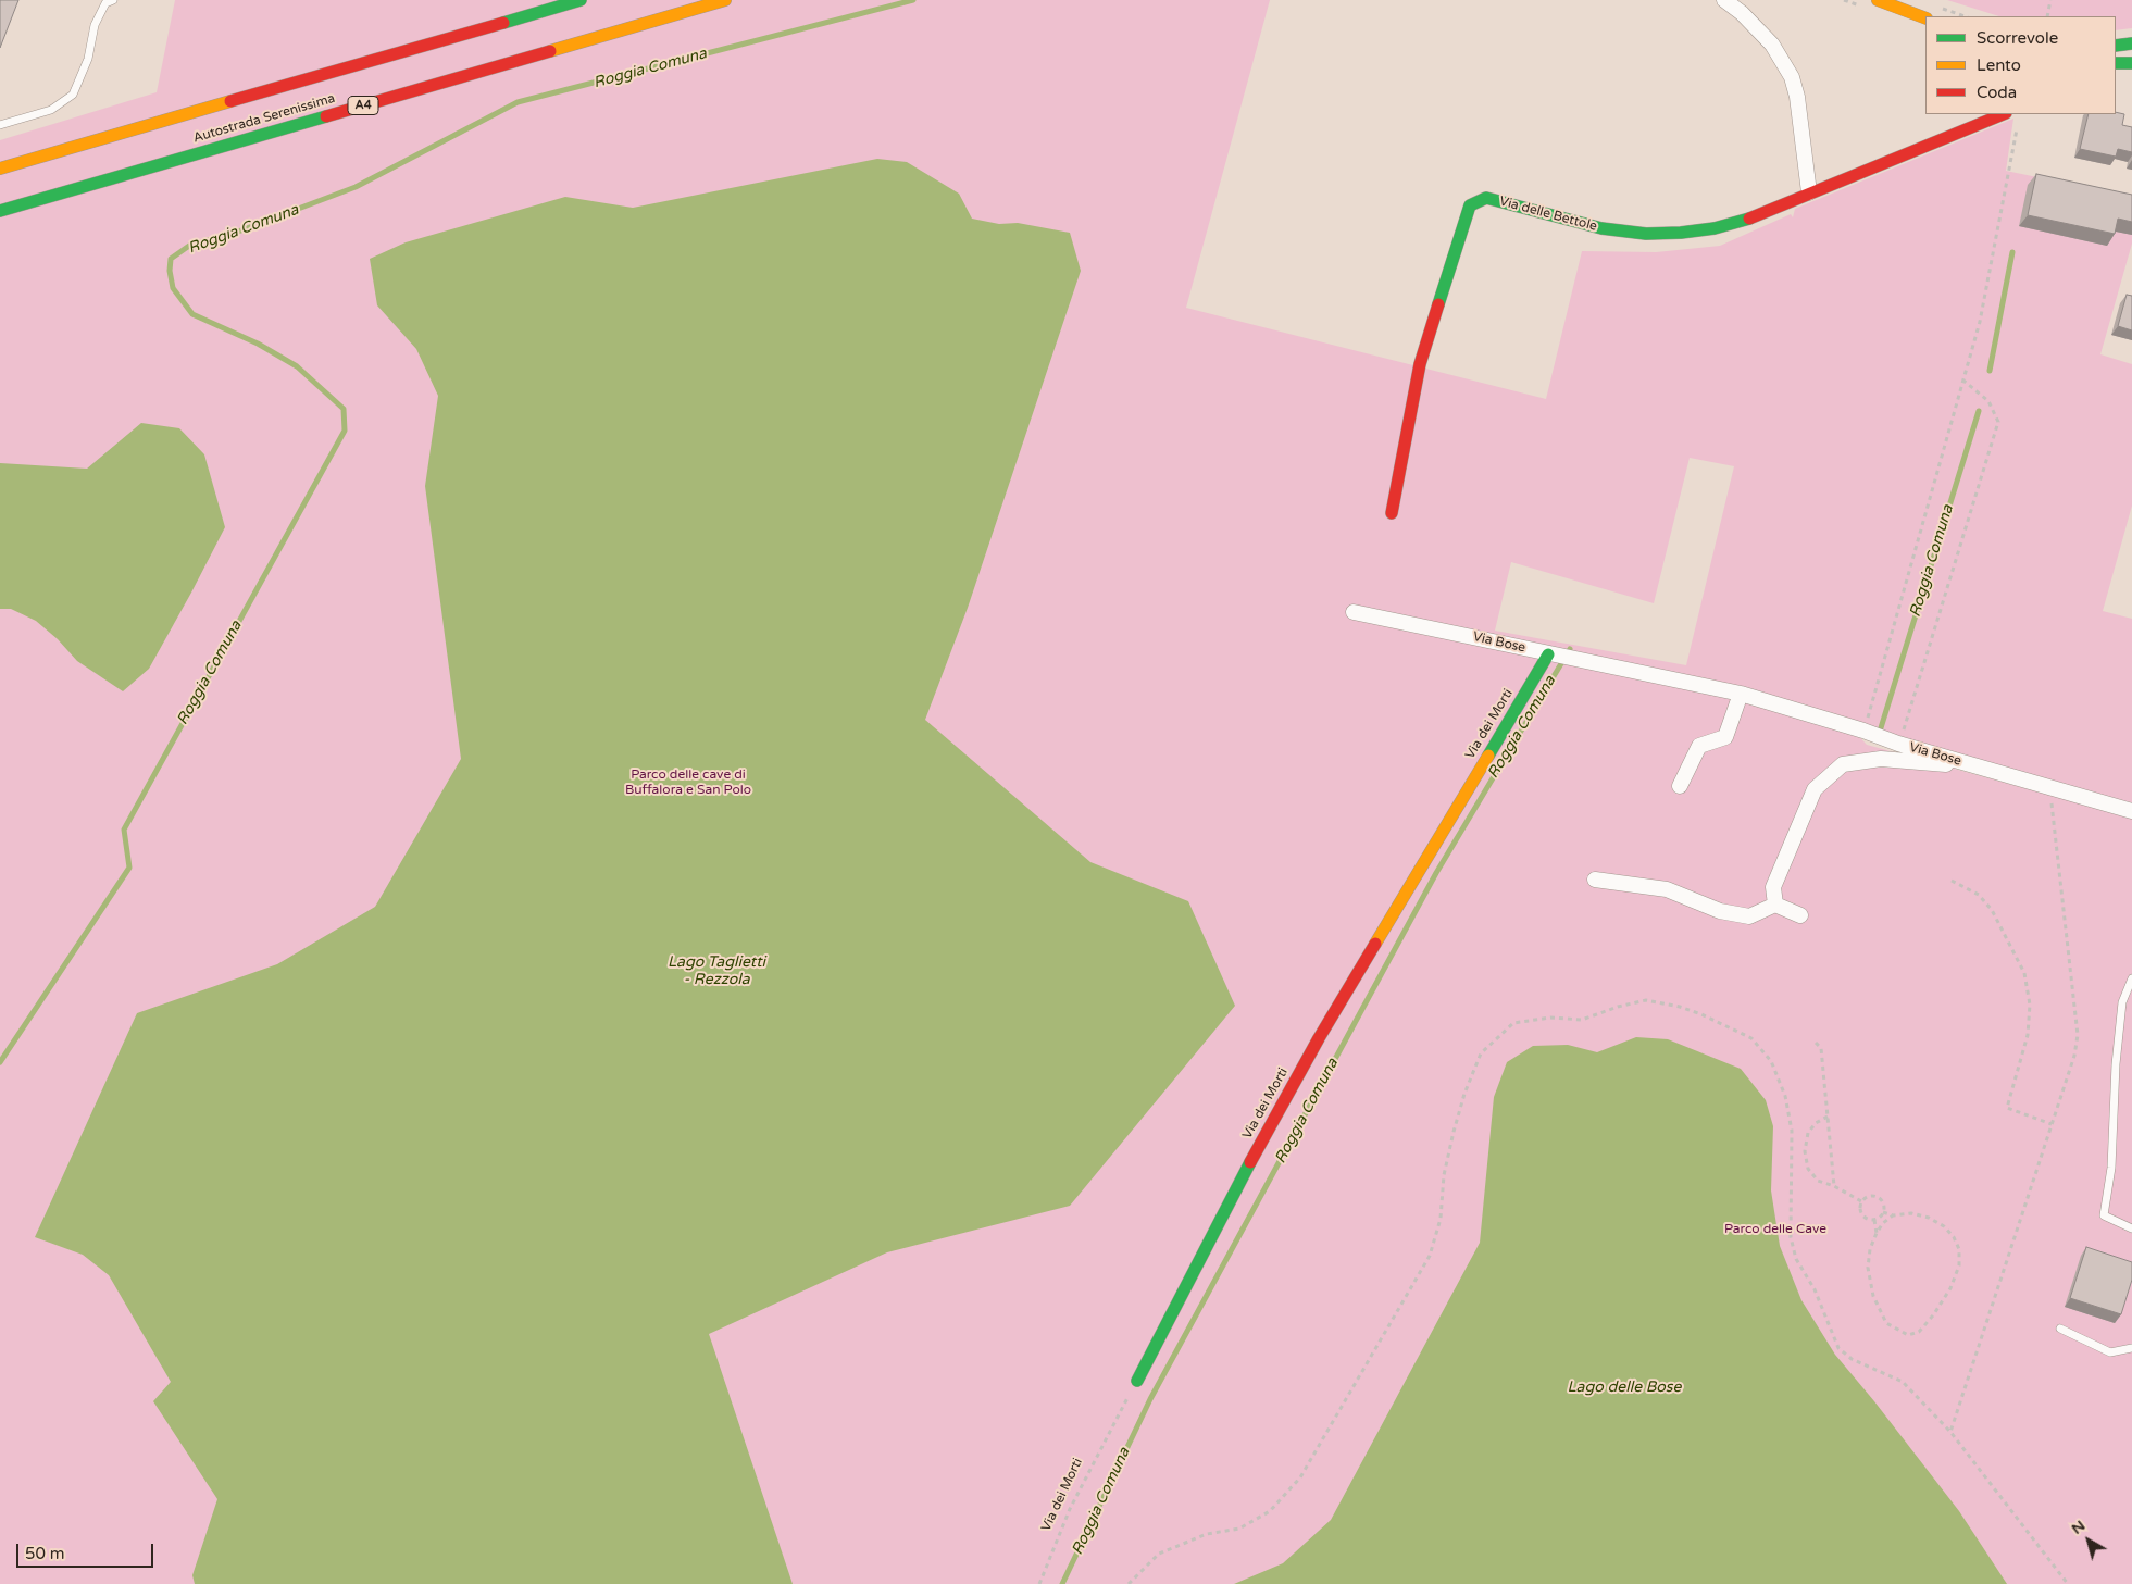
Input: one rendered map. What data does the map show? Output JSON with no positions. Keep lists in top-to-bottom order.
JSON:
{
  "streets": {
    "main road": [
      "A4",
      "Autostrada Serenissima",
      "Via delle Bettole",
      "Via dei Morti"
    ],
    "street": ["Via Bose"]
  },
  "crossings": [
    ["Via Bose", "Via dei Morti"]
  ],
  "water": ["Roggia Comuna", "Lago Taglietti - Rezzola", "Lago delle Bose"],
  "parks": ["Parco delle cave di Buffalora e San Polo", "Parco delle Cave"],
  "legend": ["Scorrevole", "Lento", "Coda"],
  "scale_bar": "50 m",
  "north": "top left"
}
